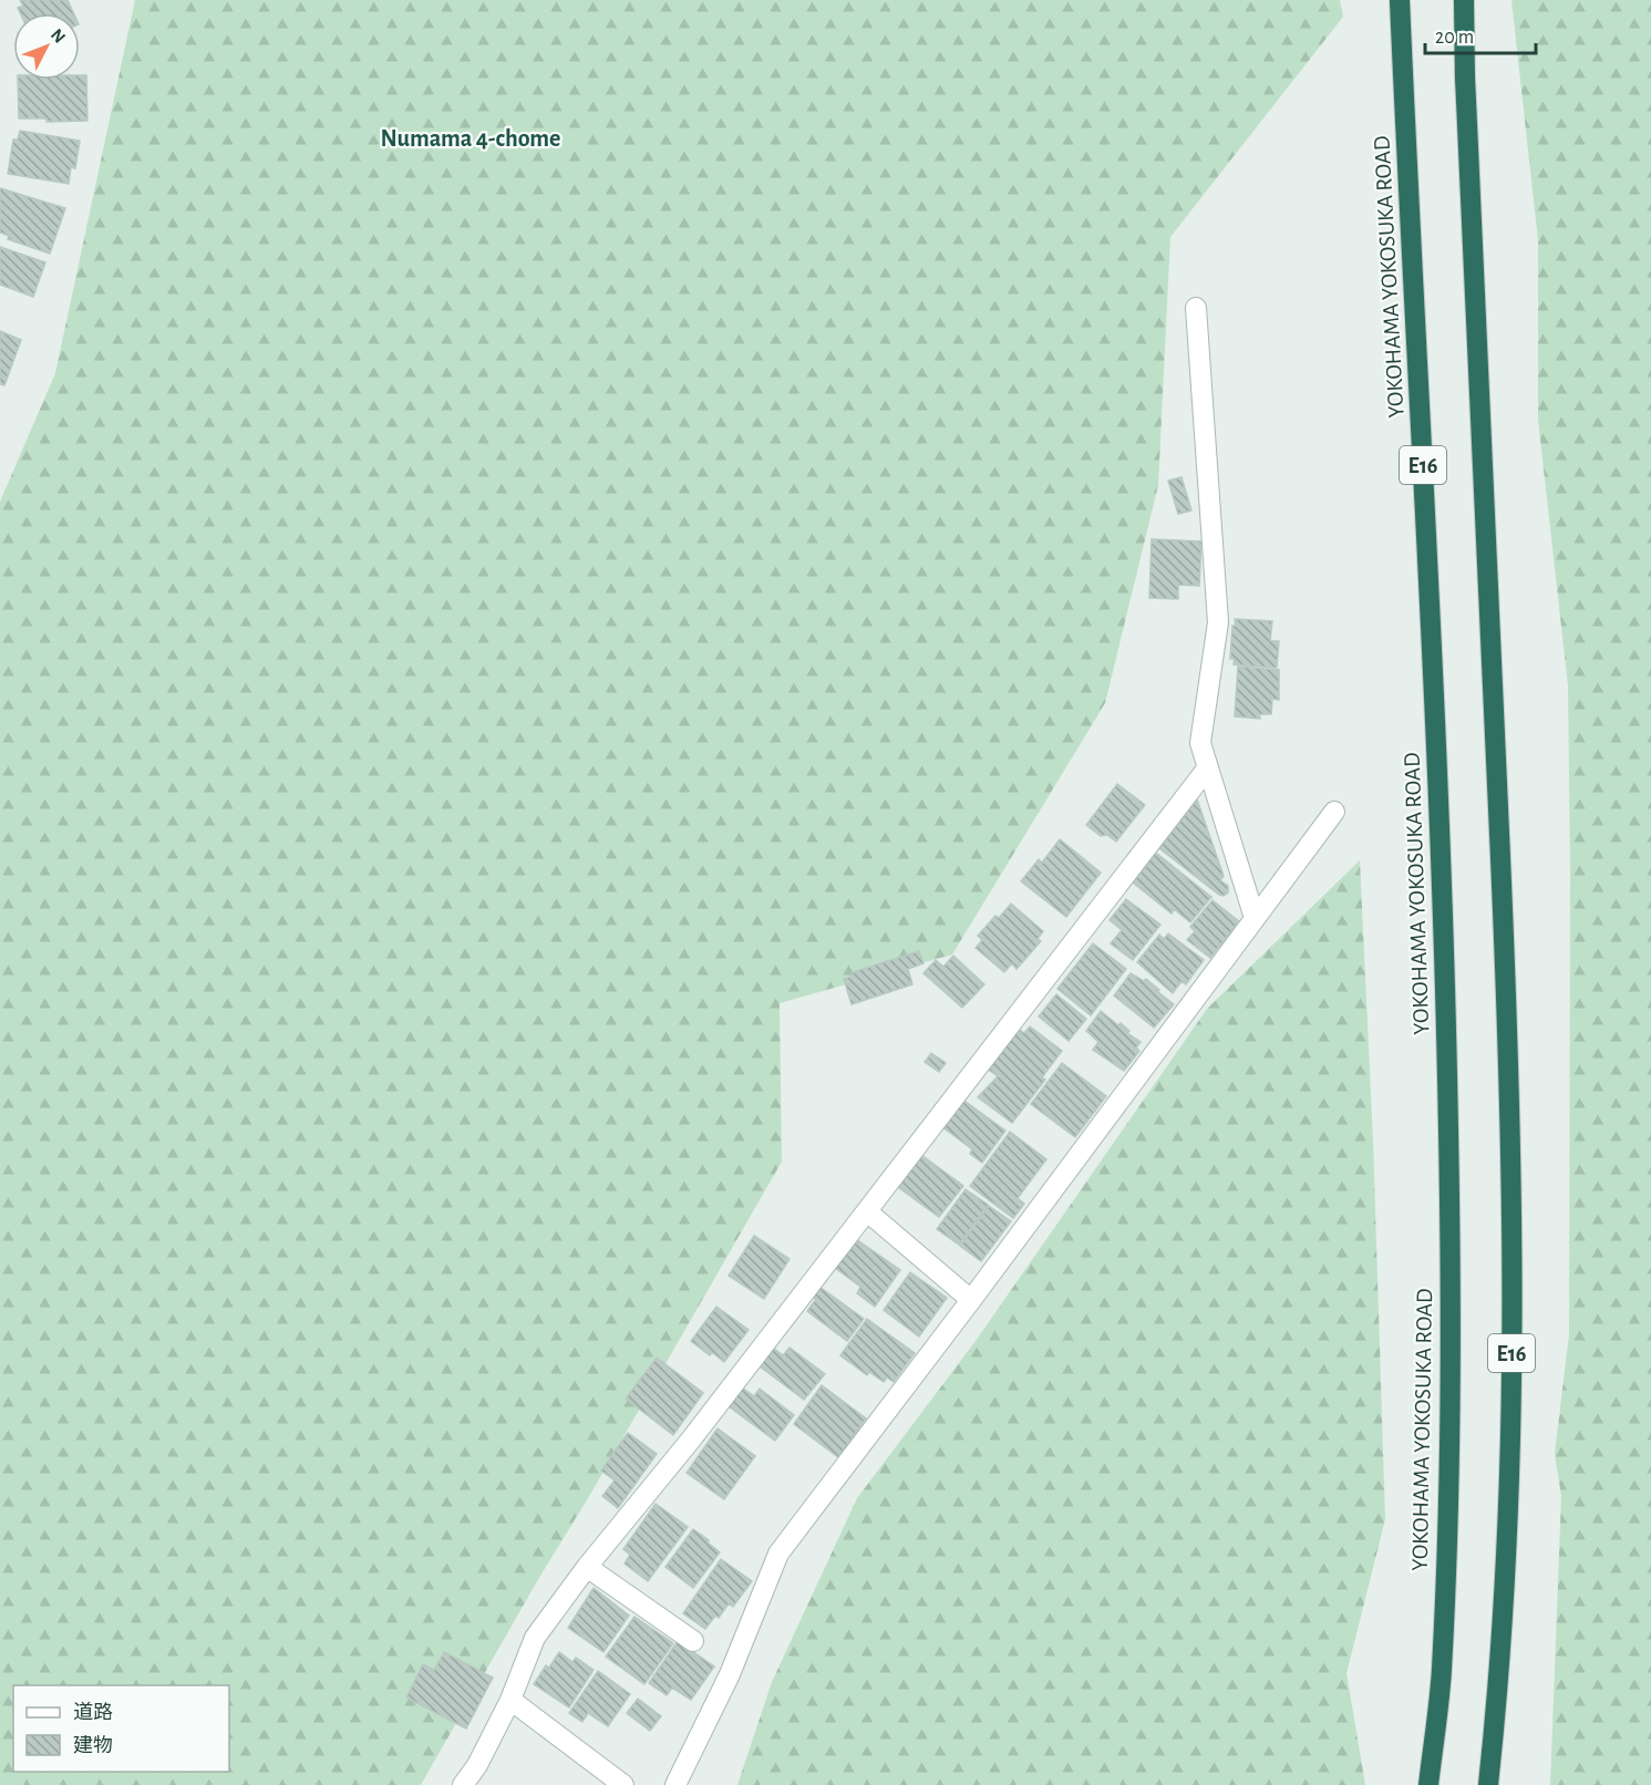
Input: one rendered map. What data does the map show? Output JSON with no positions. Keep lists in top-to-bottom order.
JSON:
{
  "streets": {
    "highway": ["YOKOHAMA YOKOSUKA ROAD", "E16"]
  },
  "districts": ["Numama 4-chome"],
  "legend": ["道路", "建物"],
  "scale_bar": "20 m",
  "north": "top right"
}
